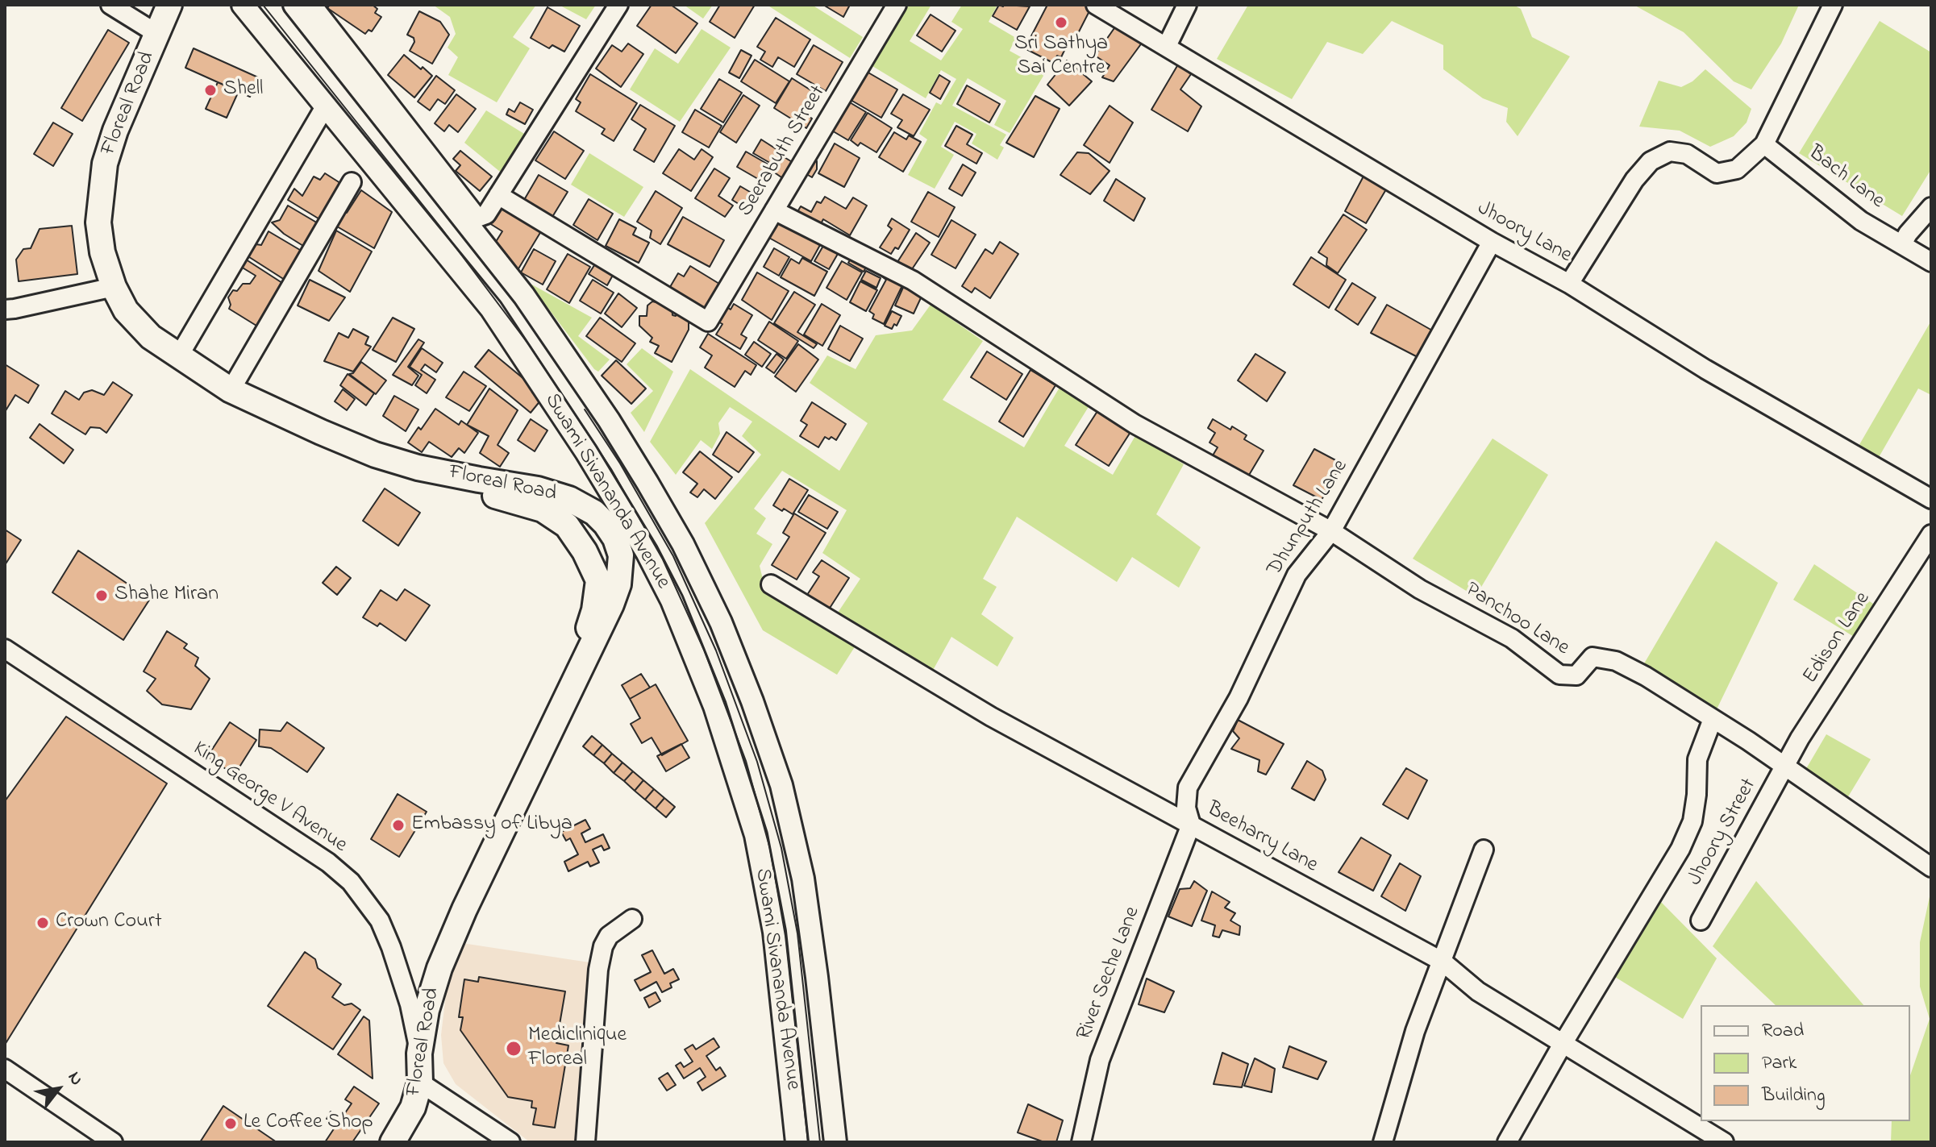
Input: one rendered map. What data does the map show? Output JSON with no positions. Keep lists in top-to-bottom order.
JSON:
{
  "streets": {
    "main road": ["Floreal Road"],
    "street": [
      "Seerabuth Street",
      "Bach Lane",
      "Jhoory Lane",
      "Swami Sivananda Avenue",
      "Dhunputh Lane",
      "Panchoo Lane",
      "Edison Lane",
      "King George V Avenue",
      "Jhoory Street",
      "Beeharry Lane",
      "River Seche Lane"
    ]
  },
  "crossings": [
    ["Floreal Road", "King George V Avenue"],
    ["Jhoory Lane", "Dhunputh Lane"],
    ["Dhunputh Lane", "Panchoo Lane"],
    ["Dhunputh Lane", "Beeharry Lane"],
    ["Dhunputh Lane", "River Seche Lane"],
    ["Edison Lane", "Jhoory Street"],
    ["Beeharry Lane", "River Seche Lane"]
  ],
  "places": [
    "Sri Sathya Sai Centre",
    "Shell",
    "Shahe Miran",
    "Embassy of Libya",
    "Crown Court",
    "Mediclinique Floreal",
    "Le Coffee Shop"
  ],
  "legend": ["Road", "Park", "Building"],
  "north": "top right"
}
